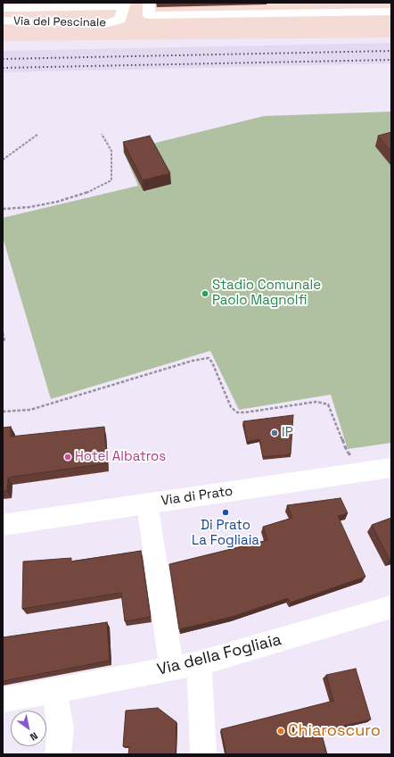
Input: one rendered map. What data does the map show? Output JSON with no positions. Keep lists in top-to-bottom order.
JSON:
{
  "streets": {
    "street": ["Via del Pescinale", "Via di Prato", "Via della Fogliaia"]
  },
  "places": [
    "Stadio Comunale Paolo Magnolfi",
    "IP",
    "Hotel Albatros",
    "Di Prato La Fogliaia",
    "Chiaroscuro"
  ],
  "north": "bottom right"
}
